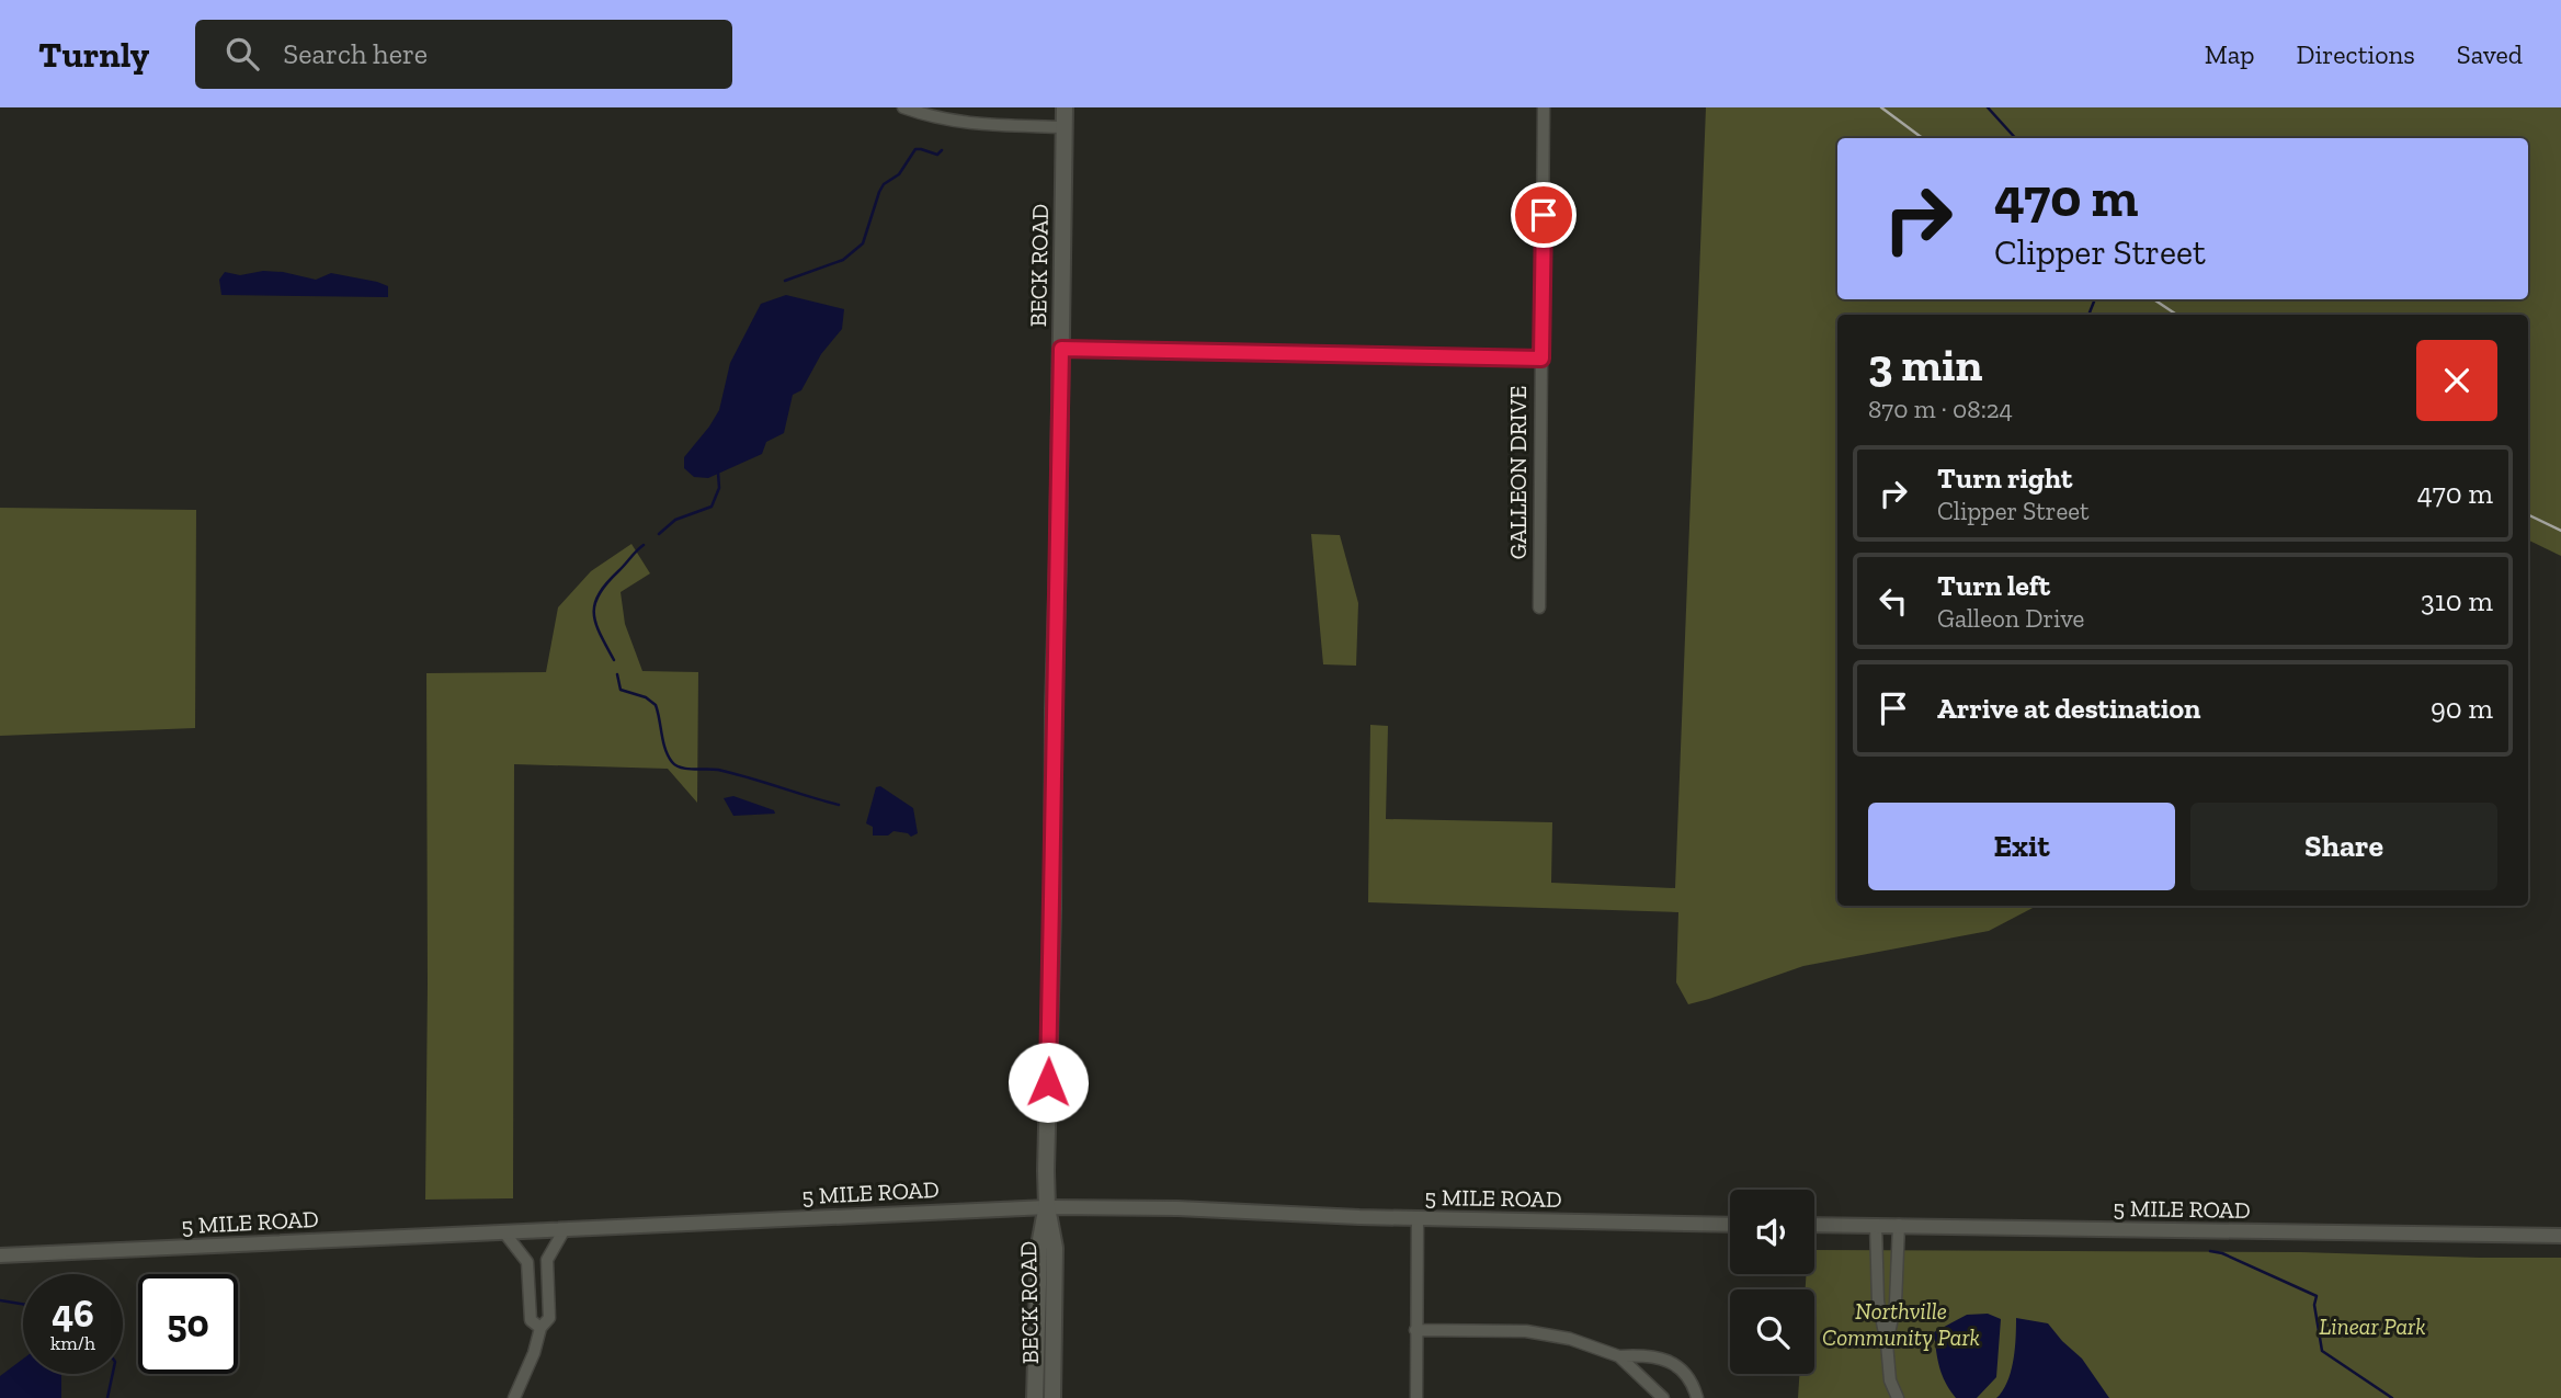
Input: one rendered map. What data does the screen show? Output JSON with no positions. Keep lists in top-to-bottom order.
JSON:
{
  "streets": {
    "main road": ["BECK ROAD"],
    "street": ["GALLEON DRIVE", "5 MILE ROAD"]
  },
  "crossings": [
    ["BECK ROAD", "5 MILE ROAD"]
  ],
  "parks": ["Northville Community Park", "Linear Park"],
  "page": {
    "header": "Turnly",
    "search": "Search here",
    "nav": ["Map", "Directions", "Saved"],
    "turn": ["470 m", "Clipper Street"],
    "heading": ["3 min", "870 m · 08:24"],
    "list": [
      {
        "name": "Turn right",
        "note": "Clipper Street",
        "value": "470 m"
      },
      {
        "name": "Turn left",
        "note": "Galleon Drive",
        "value": "310 m"
      },
      {
        "name": "Arrive at destination",
        "value": "90 m"
      }
    ],
    "buttons": ["Exit", "Share"],
    "speed": "46 km/h",
    "limit": "50"
  }
}
